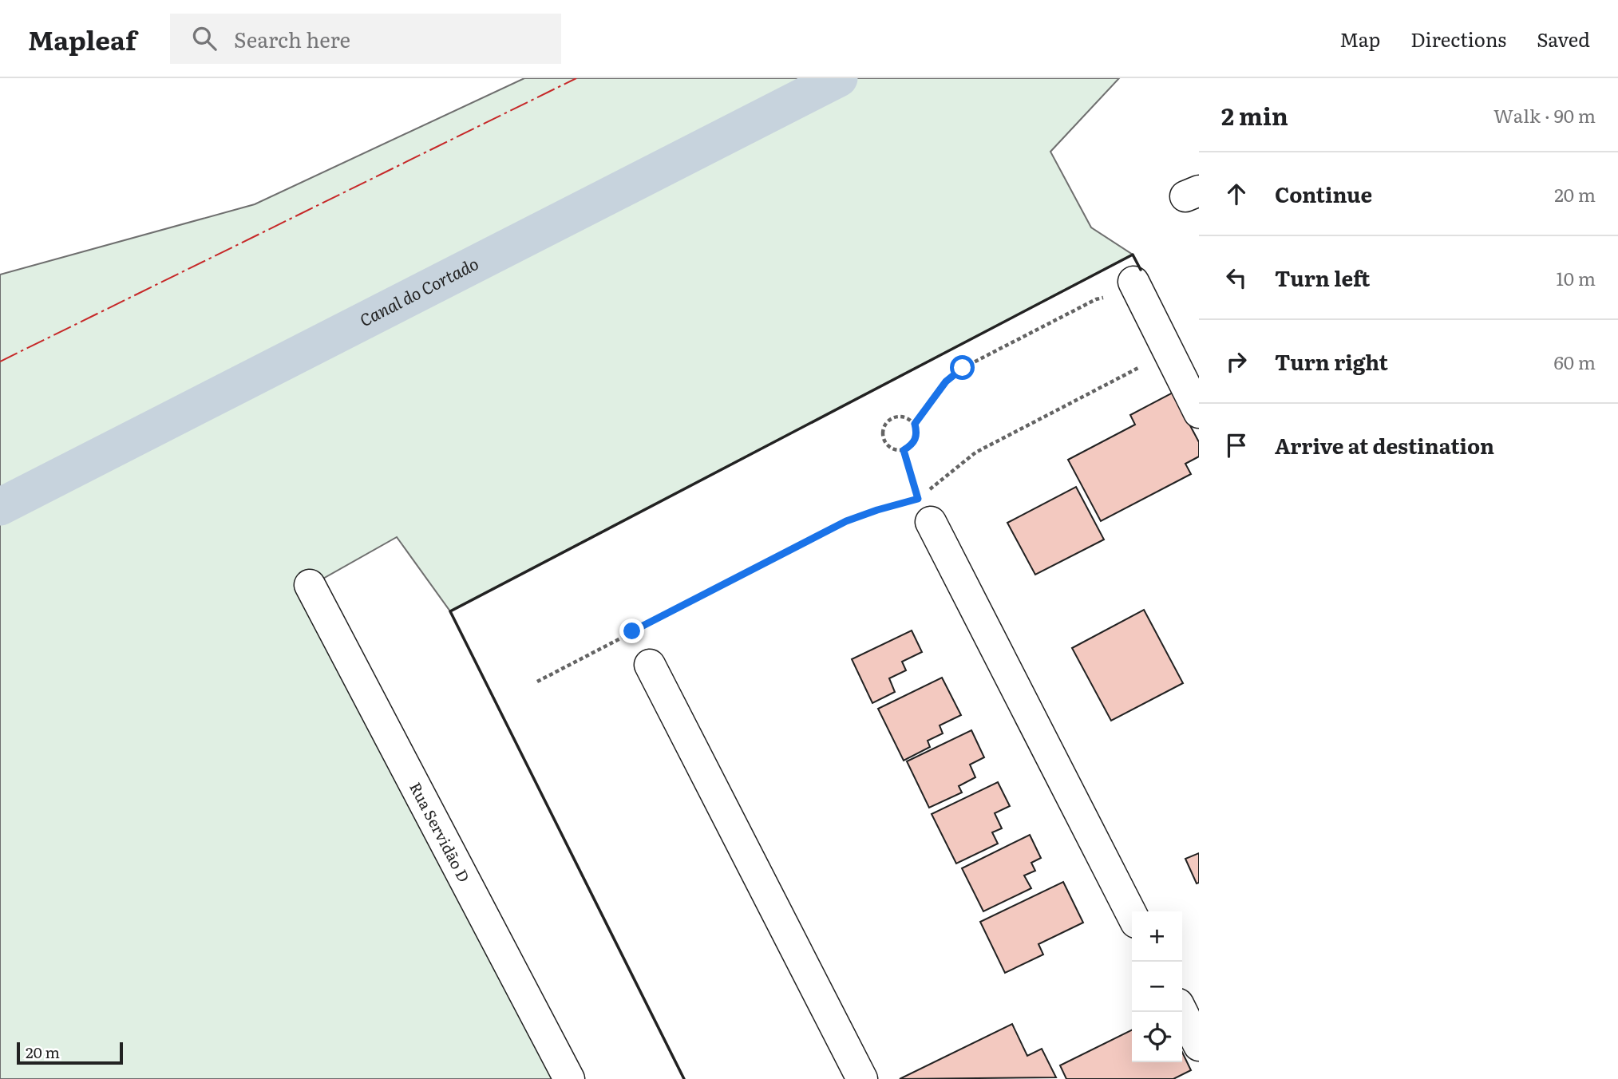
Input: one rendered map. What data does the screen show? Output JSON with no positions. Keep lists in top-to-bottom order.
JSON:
{
  "streets": {
    "street": ["Rua Servidão D"]
  },
  "water": ["Canal do Cortado"],
  "scale_bar": "20 m",
  "page": {
    "header": "Mapleaf",
    "search": "Search here",
    "nav": ["Map", "Directions", "Saved"],
    "heading": ["2 min", "Walk · 90 m"],
    "list": [
      ["Continue", "20 m"],
      ["Turn left", "10 m"],
      ["Turn right", "60 m"],
      "Arrive at destination"
    ],
    "map_buttons": ["+", "−"],
    "scale": "20 m"
  }
}
